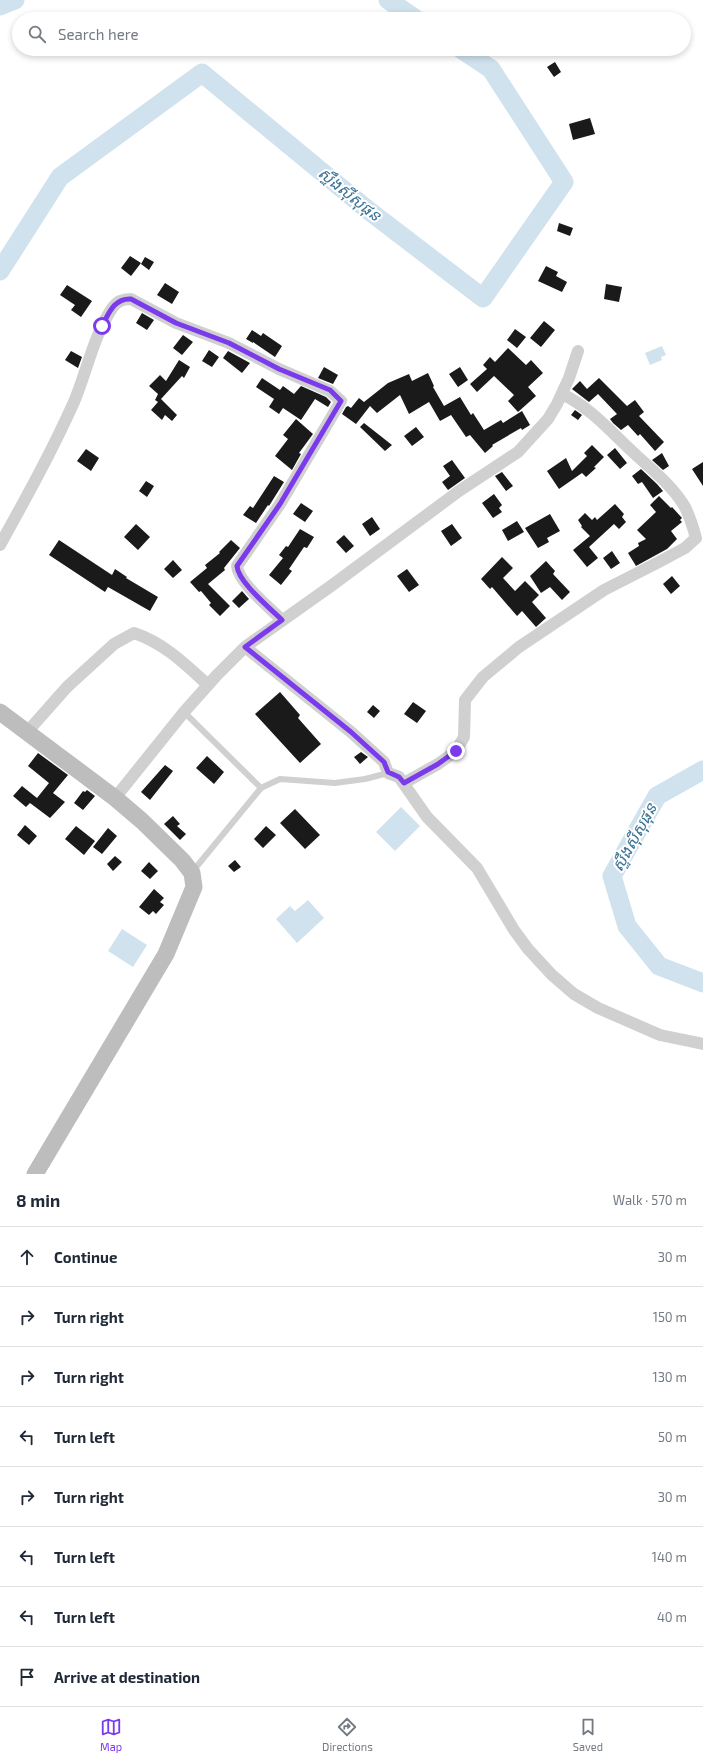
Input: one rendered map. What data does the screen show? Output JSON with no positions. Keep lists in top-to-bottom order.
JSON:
{
  "water": ["ស្ទឹងស៊ីសុផុន"],
  "page": {
    "search": "Search here",
    "heading": ["8 min", "Walk · 570 m"],
    "list": [
      ["Continue", "30 m"],
      ["Turn right", "150 m"],
      ["Turn right", "130 m"],
      ["Turn left", "50 m"],
      ["Turn right", "30 m"],
      ["Turn left", "140 m"],
      ["Turn left", "40 m"],
      "Arrive at destination"
    ],
    "nav": ["Map", "Directions", "Saved"]
  }
}
